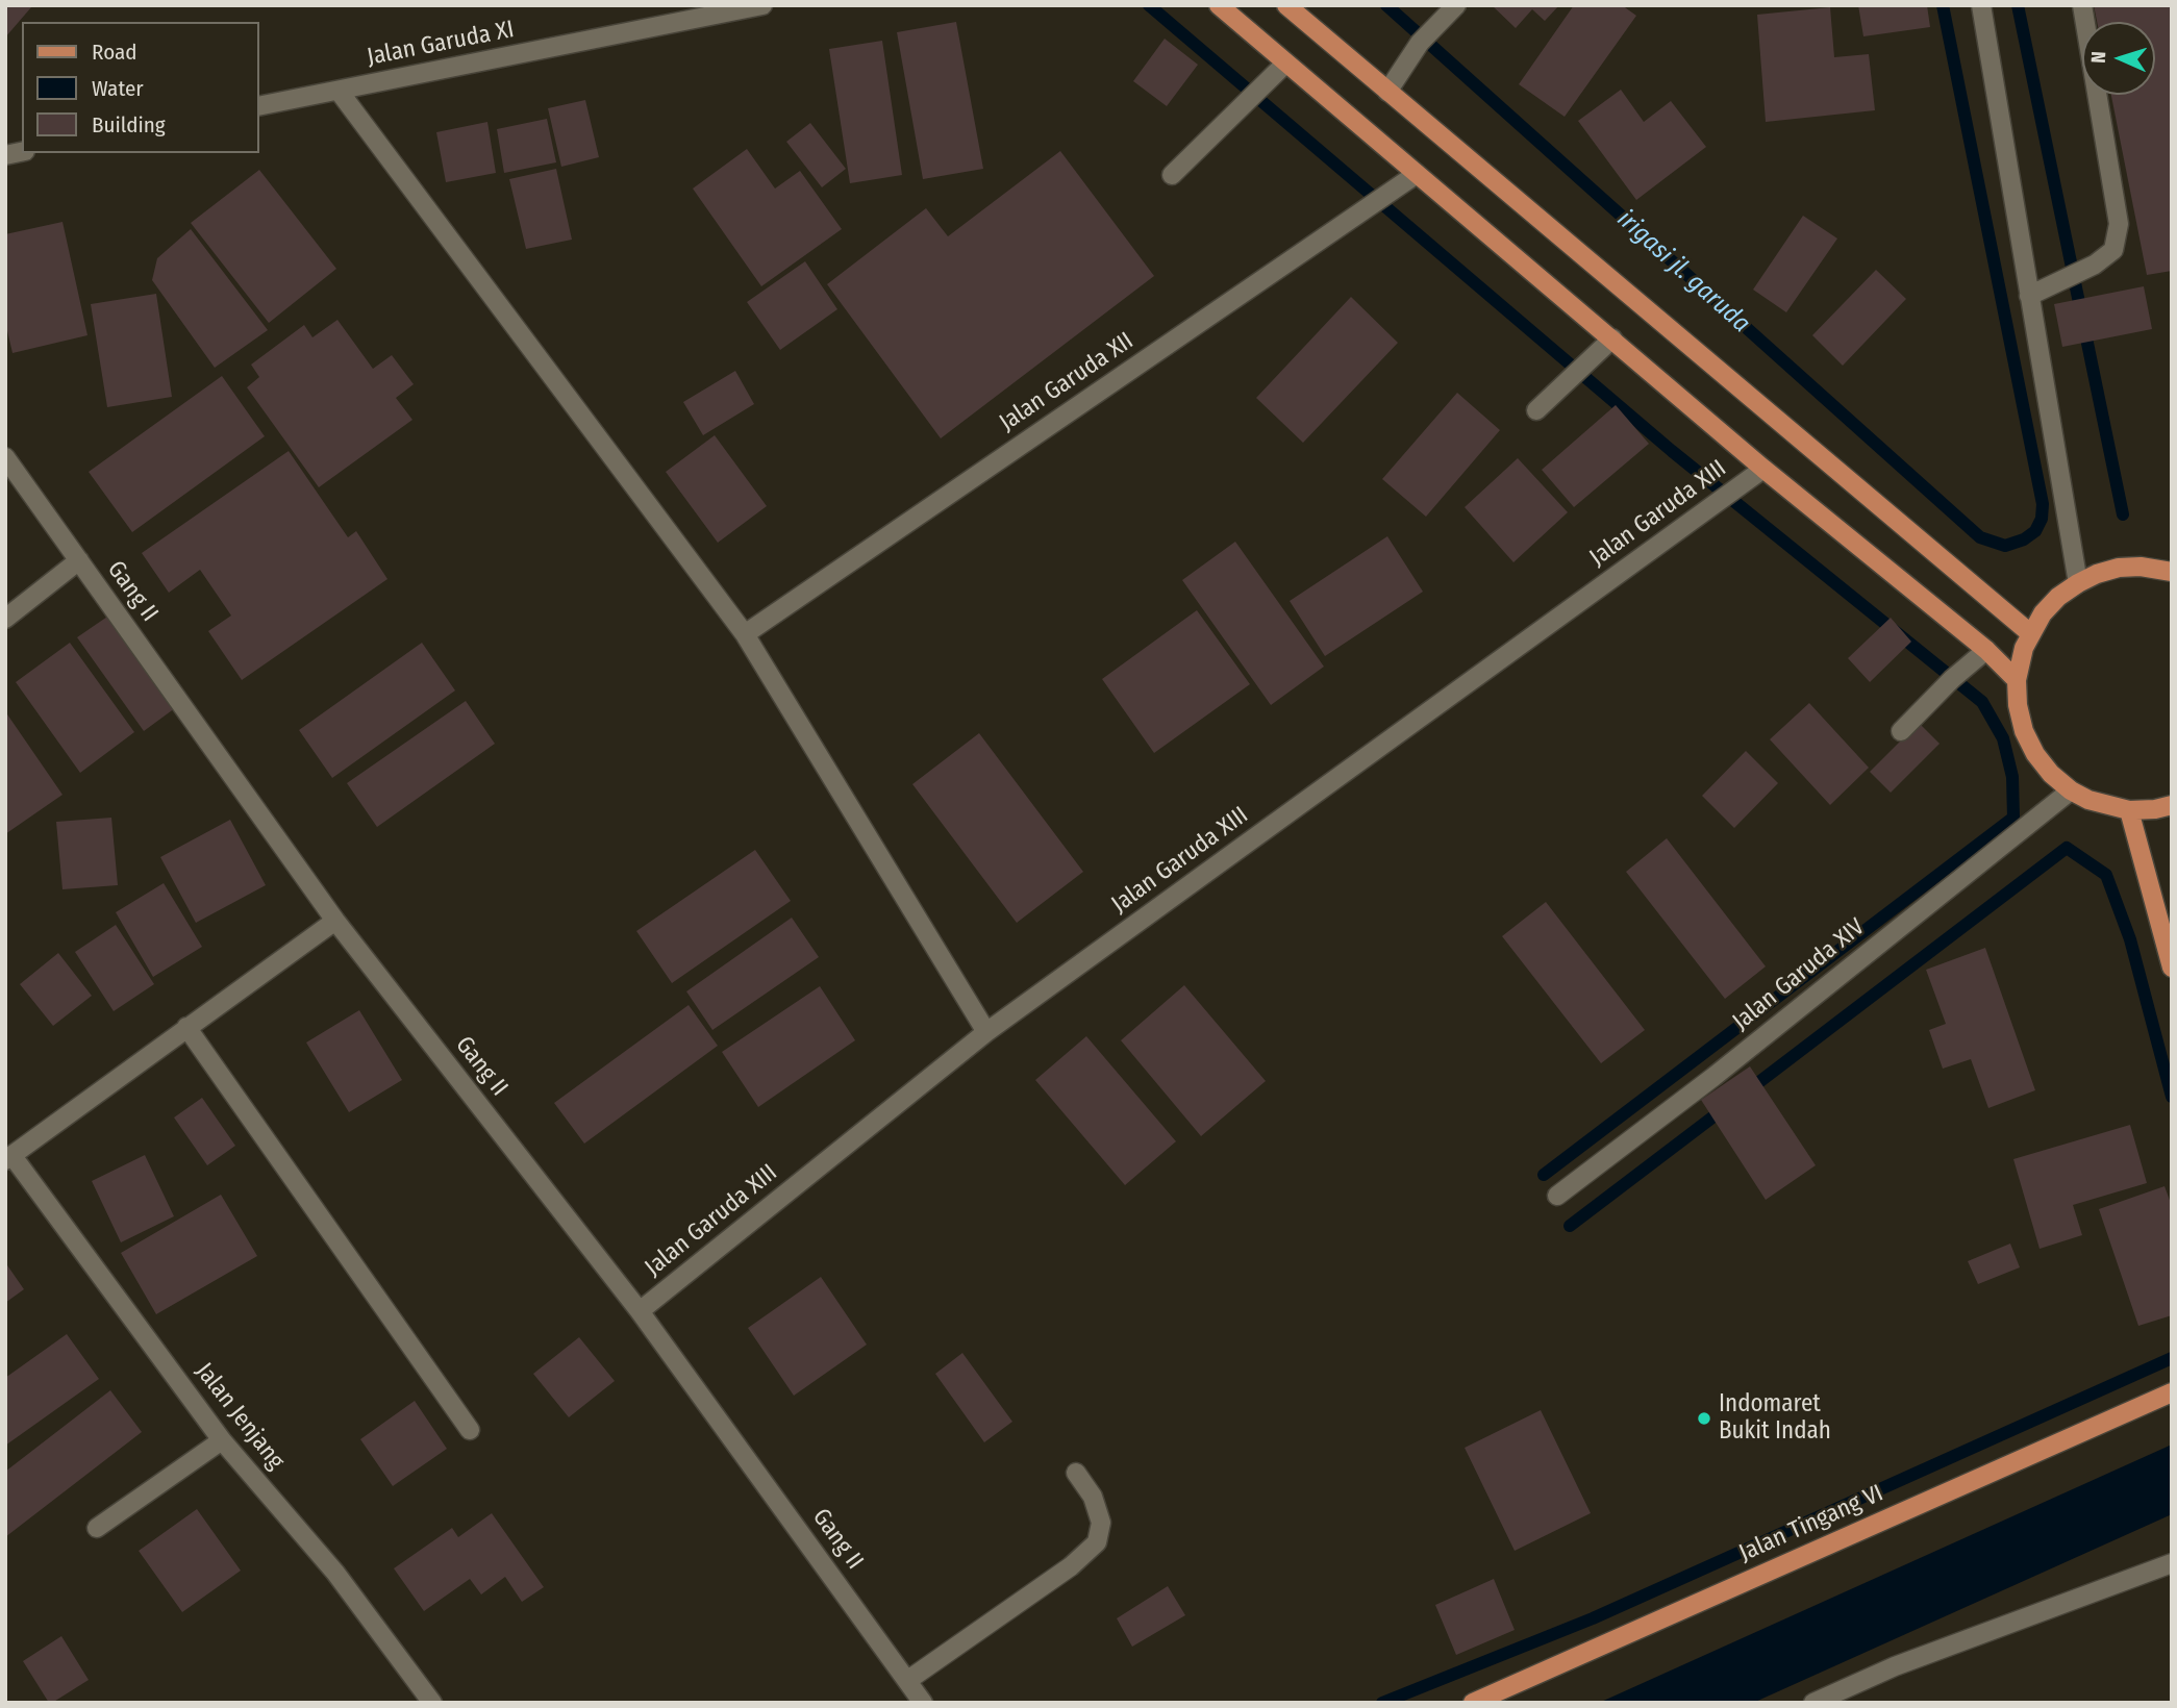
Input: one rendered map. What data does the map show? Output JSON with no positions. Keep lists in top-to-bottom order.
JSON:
{
  "streets": {
    "main road": ["Jalan Tingang VI"],
    "street": [
      "Jalan Garuda XI",
      "Jalan Garuda XII",
      "Jalan Garuda XIII",
      "Gang II",
      "Jalan Garuda XIV",
      "Jalan Jenjang"
    ]
  },
  "crossings": [
    ["Jalan Garuda XIII", "Gang II"]
  ],
  "water": ["irigasi jl. garuda"],
  "places": ["Indomaret Bukit Indah"],
  "legend": ["Road", "Water", "Building"],
  "north": "left"
}
